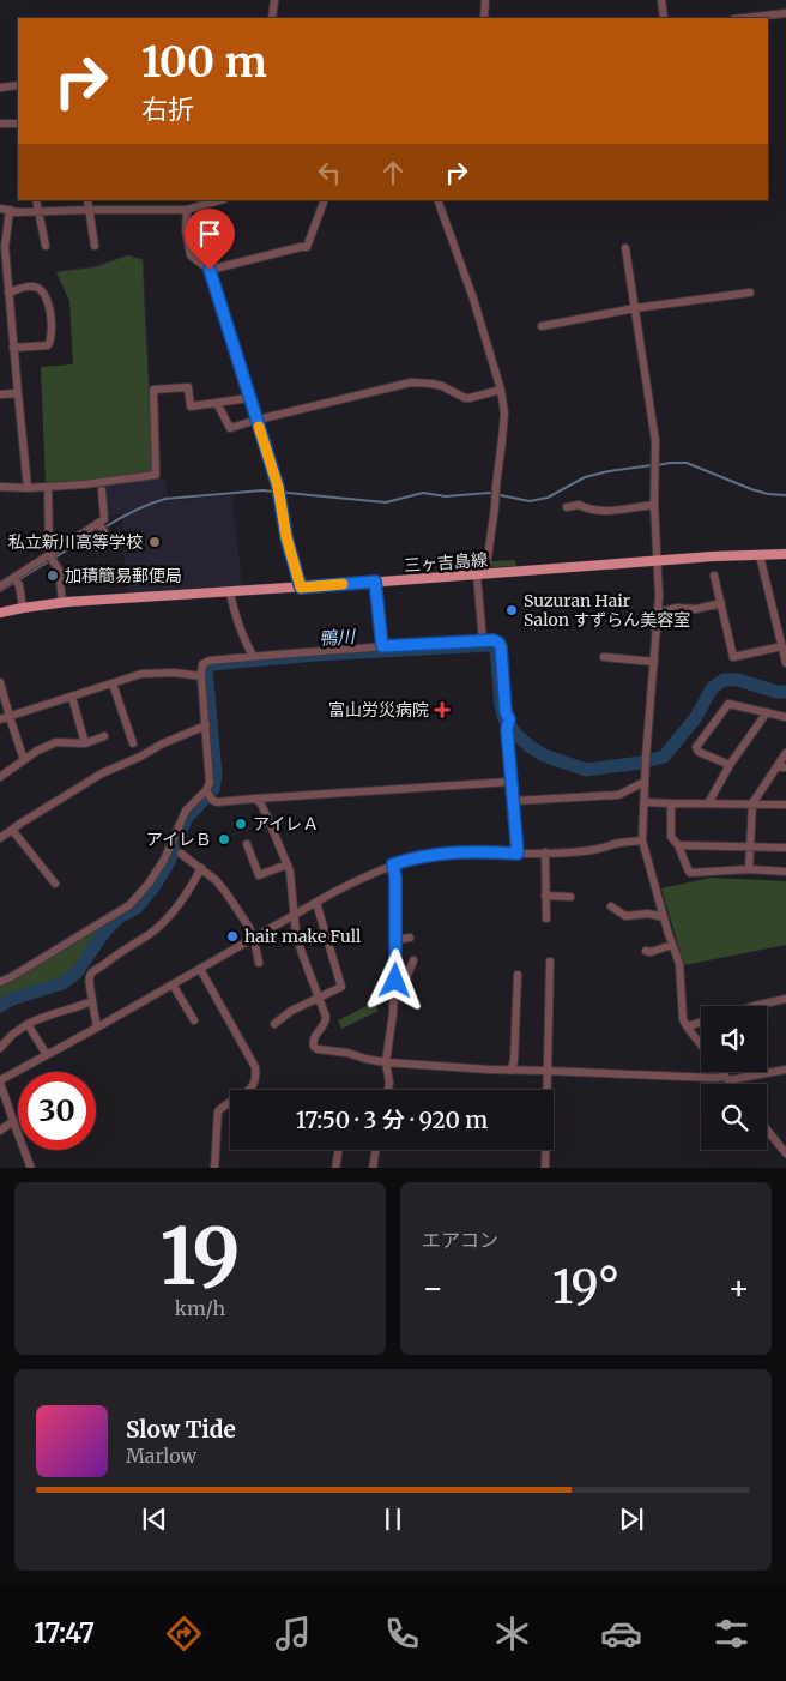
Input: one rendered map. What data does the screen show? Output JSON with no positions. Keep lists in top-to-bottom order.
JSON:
{
  "streets": {
    "main road": ["三ヶ吉島線"]
  },
  "water": ["鴨川"],
  "places": {
    "other": [
      "私立新川高等学校",
      "加積簡易郵便局",
      "Suzuran Hair Salon すずらん美容室",
      "アイレＡ",
      "アイレＢ",
      "hair make Full"
    ],
    "health": ["富山労災病院"]
  },
  "page": {
    "turn": ["100 m", "右折"],
    "limit": "30",
    "trip": "17:50 · 3 分 · 920 m",
    "tile": [
      ["19", "km/h"],
      "エアコン"
    ],
    "heat": ["−", "19°", "+"],
    "song": ["Slow Tide", "Marlow"],
    "tabs": "17:47"
  }
}
